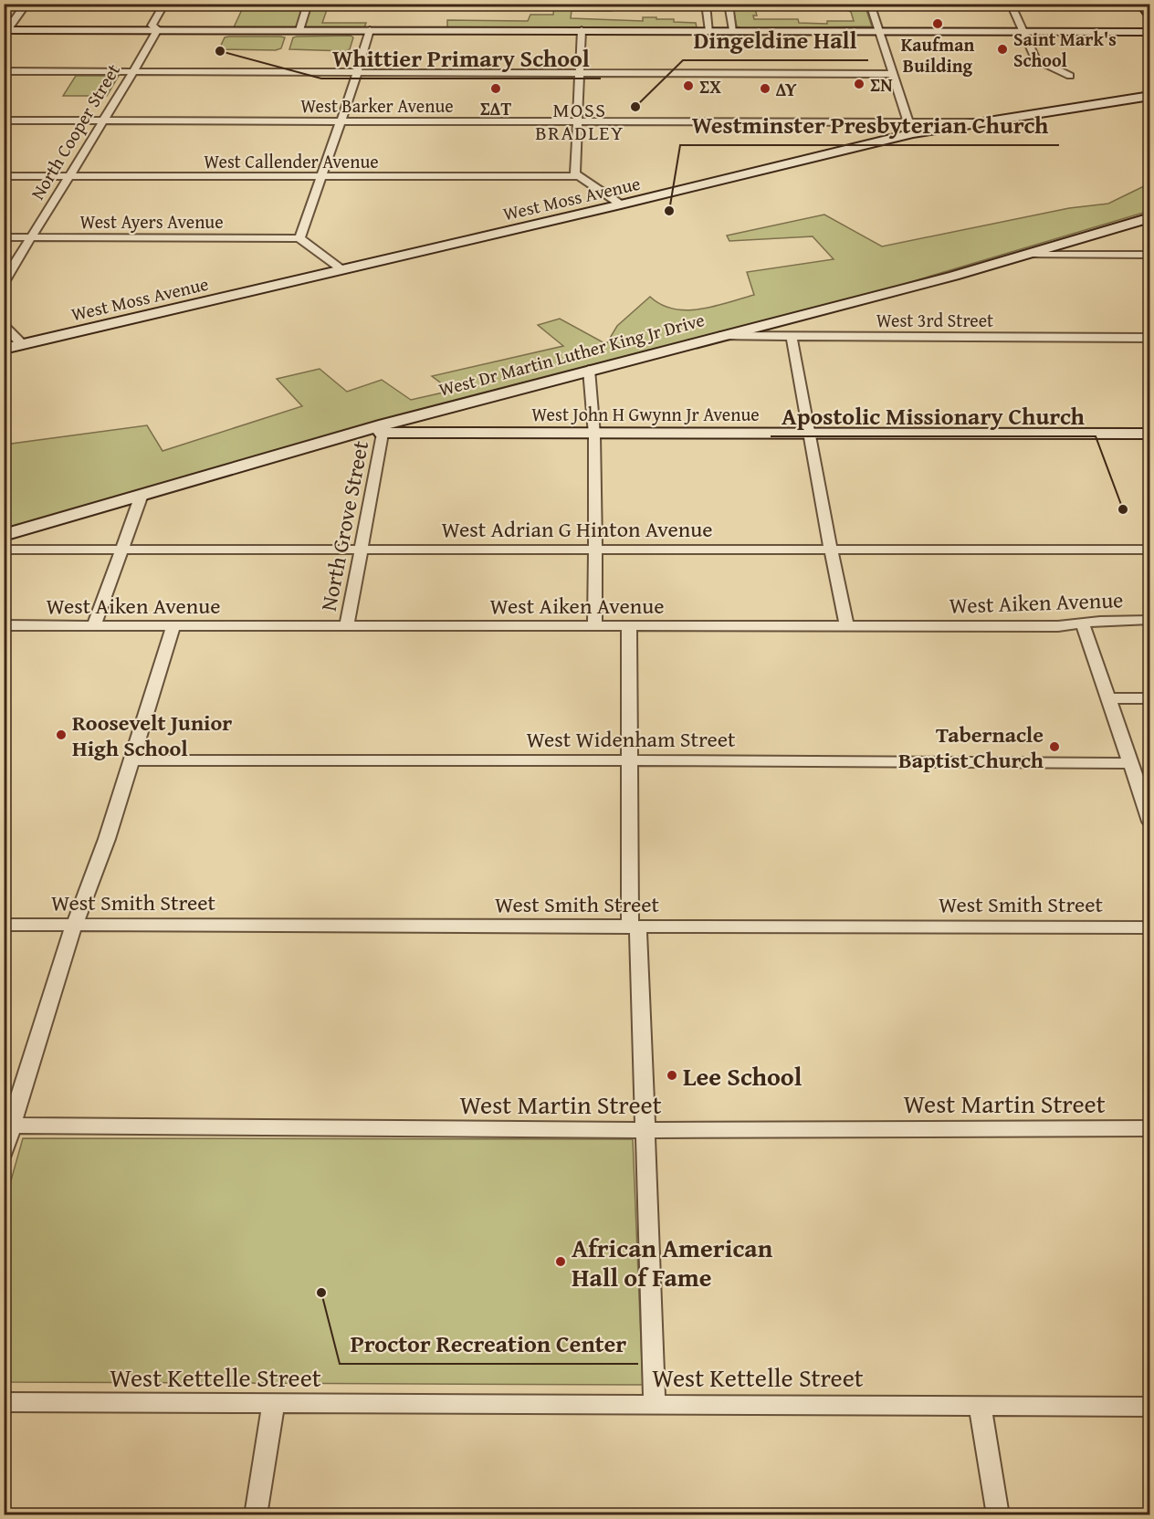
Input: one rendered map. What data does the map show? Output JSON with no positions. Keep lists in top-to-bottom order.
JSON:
{
  "streets": {
    "street": [
      "West Barker Avenue",
      "North Cooper Street",
      "West Callender Avenue",
      "West Moss Avenue",
      "West Ayers Avenue",
      "West 3rd Street",
      "West Dr Martin Luther King Jr Drive",
      "West John H Gwynn Jr Avenue",
      "North Grove Street",
      "West Adrian G Hinton Avenue",
      "West Aiken Avenue",
      "West Widenham Street",
      "West Smith Street",
      "West Martin Street",
      "West Kettelle Street"
    ]
  },
  "crossings": [
    ["West Barker Avenue", "North Cooper Street"],
    ["West Barker Avenue", "West Moss Avenue"],
    ["North Cooper Street", "West Callender Avenue"],
    ["North Cooper Street", "West Ayers Avenue"],
    ["West 3rd Street", "West Dr Martin Luther King Jr Drive"],
    ["West Dr Martin Luther King Jr Drive", "West John H Gwynn Jr Avenue"],
    ["West Dr Martin Luther King Jr Drive", "North Grove Street"],
    ["West John H Gwynn Jr Avenue", "North Grove Street"],
    ["North Grove Street", "West Adrian G Hinton Avenue"],
    ["North Grove Street", "West Aiken Avenue"]
  ],
  "districts": ["MOSS BRADLEY"],
  "places": [
    "Kaufman Building",
    "Saint Mark's School",
    "Whittier Primary School",
    "ΣΝ",
    "ΣΧ",
    "ΣΔΤ",
    "ΔΥ",
    "Dingeldine Hall",
    "Westminster Presbyterian Church",
    "Apostolic Missionary Church",
    "Roosevelt Junior High School",
    "Tabernacle Baptist Church",
    "Lee School",
    "African American Hall of Fame",
    "Proctor Recreation Center"
  ]
}
